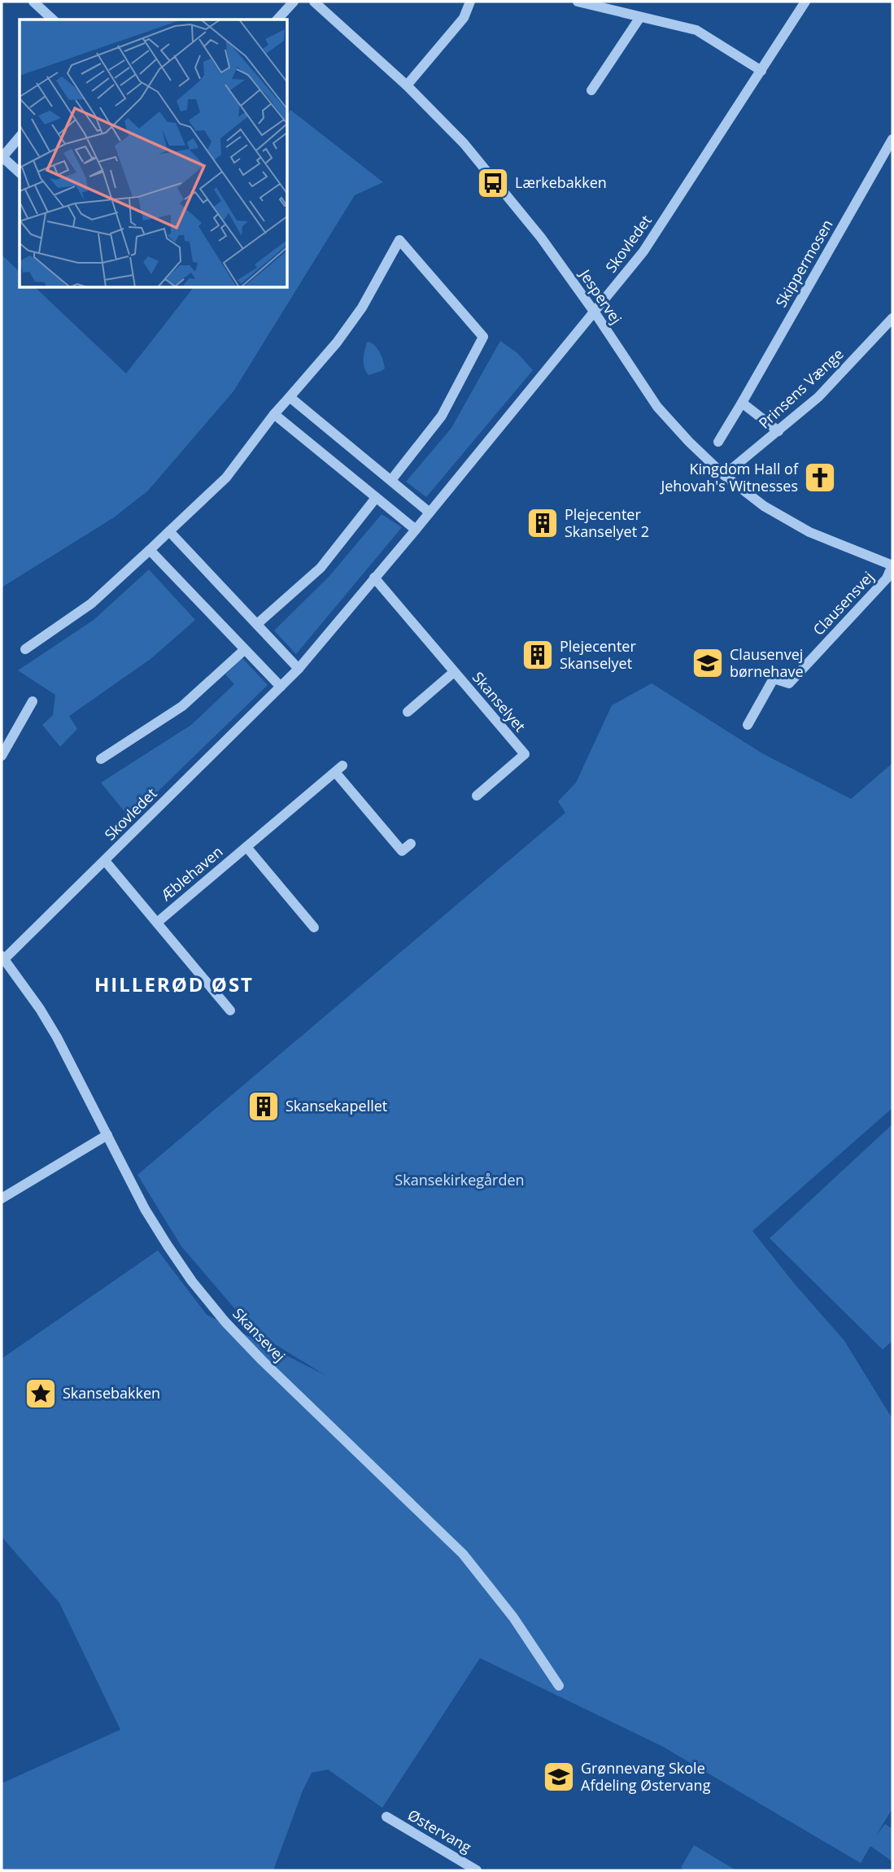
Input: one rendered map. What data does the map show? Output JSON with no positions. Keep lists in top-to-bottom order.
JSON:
{
  "streets": {
    "street": [
      "Skovledet",
      "Skippermosen",
      "Jespervej",
      "Prinsens Vænge",
      "Clausensvej",
      "Skanselyet",
      "Æblehaven",
      "Skansevej",
      "Østervang"
    ]
  },
  "crossings": [
    ["Skovledet", "Jespervej"],
    ["Skovledet", "Skanselyet"],
    ["Skovledet", "Æblehaven"],
    ["Skovledet", "Skansevej"],
    ["Jespervej", "Prinsens Vænge"],
    ["Jespervej", "Clausensvej"]
  ],
  "districts": ["HILLERØD ØST"],
  "parks": ["Skansekirkegården"],
  "places": {
    "bus stop": ["Lærkebakken"],
    "church": ["Kingdom Hall of Jehovah's Witnesses"],
    "building": ["Plejecenter Skanselyet 2", "Plejecenter Skanselyet", "Skansekapellet"],
    "school or university": ["Clausenvej børnehave", "Grønnevang Skole Afdeling Østervang"],
    "place": ["Skansebakken"]
  }
}
